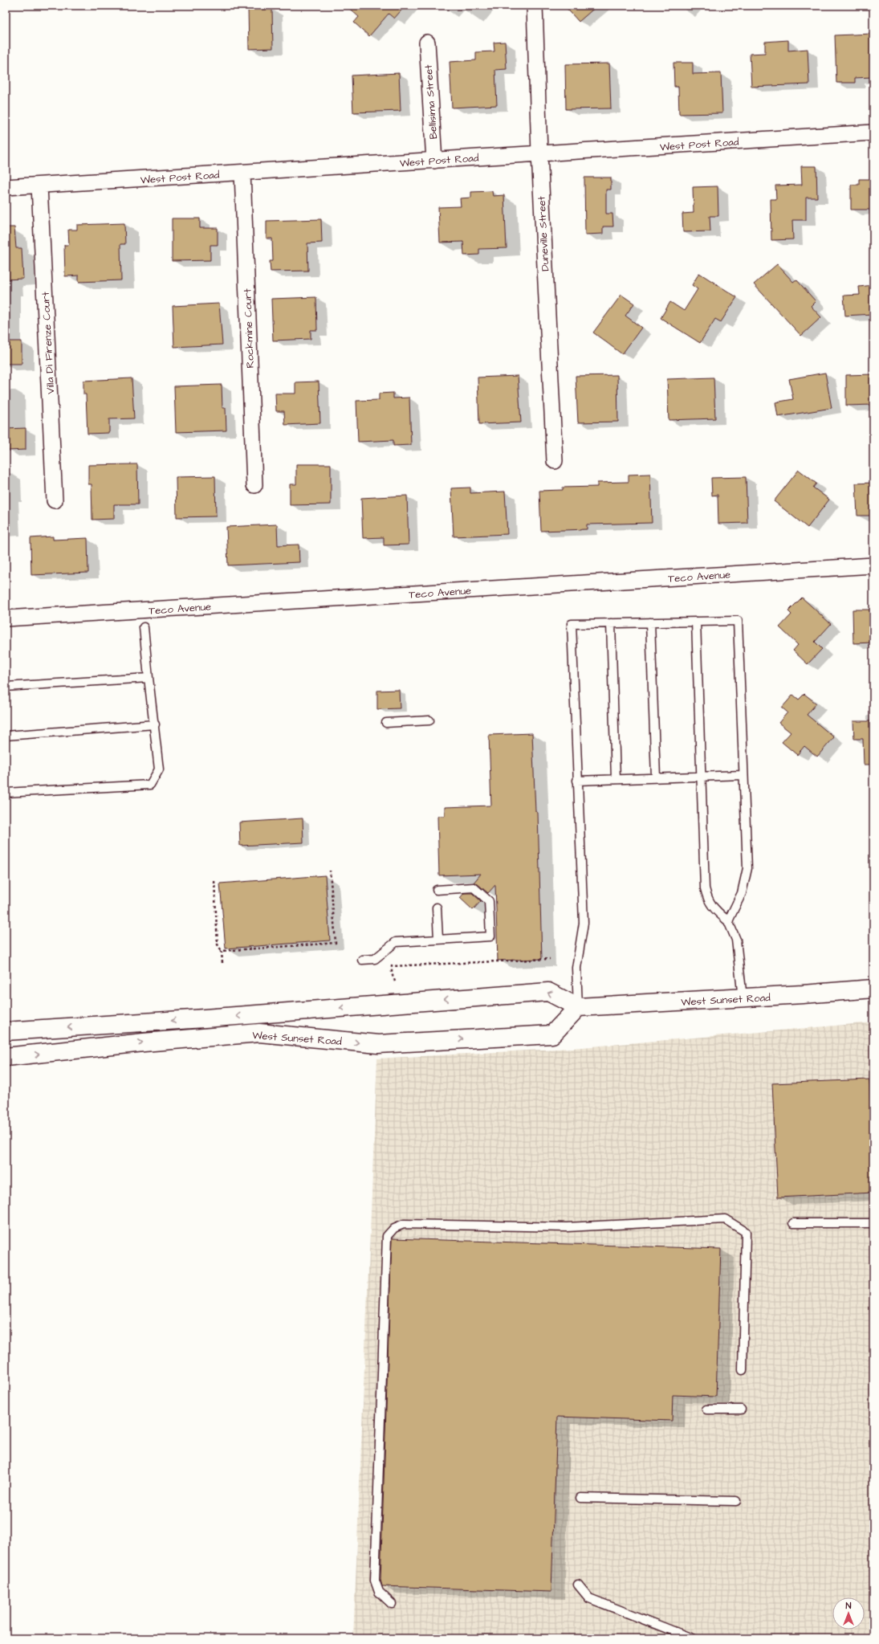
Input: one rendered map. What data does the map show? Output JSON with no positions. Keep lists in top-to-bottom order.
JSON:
{
  "streets": {
    "main road": ["West Sunset Road"],
    "street": [
      "Bellisima Street",
      "West Post Road",
      "Duneville Street",
      "Rockmine Court",
      "Villa Di Firenze Court",
      "Teco Avenue"
    ]
  },
  "crossings": [
    ["Bellisima Street", "West Post Road"],
    ["West Post Road", "Duneville Street"],
    ["West Post Road", "Rockmine Court"],
    ["West Post Road", "Villa Di Firenze Court"]
  ],
  "north": "top"
}
